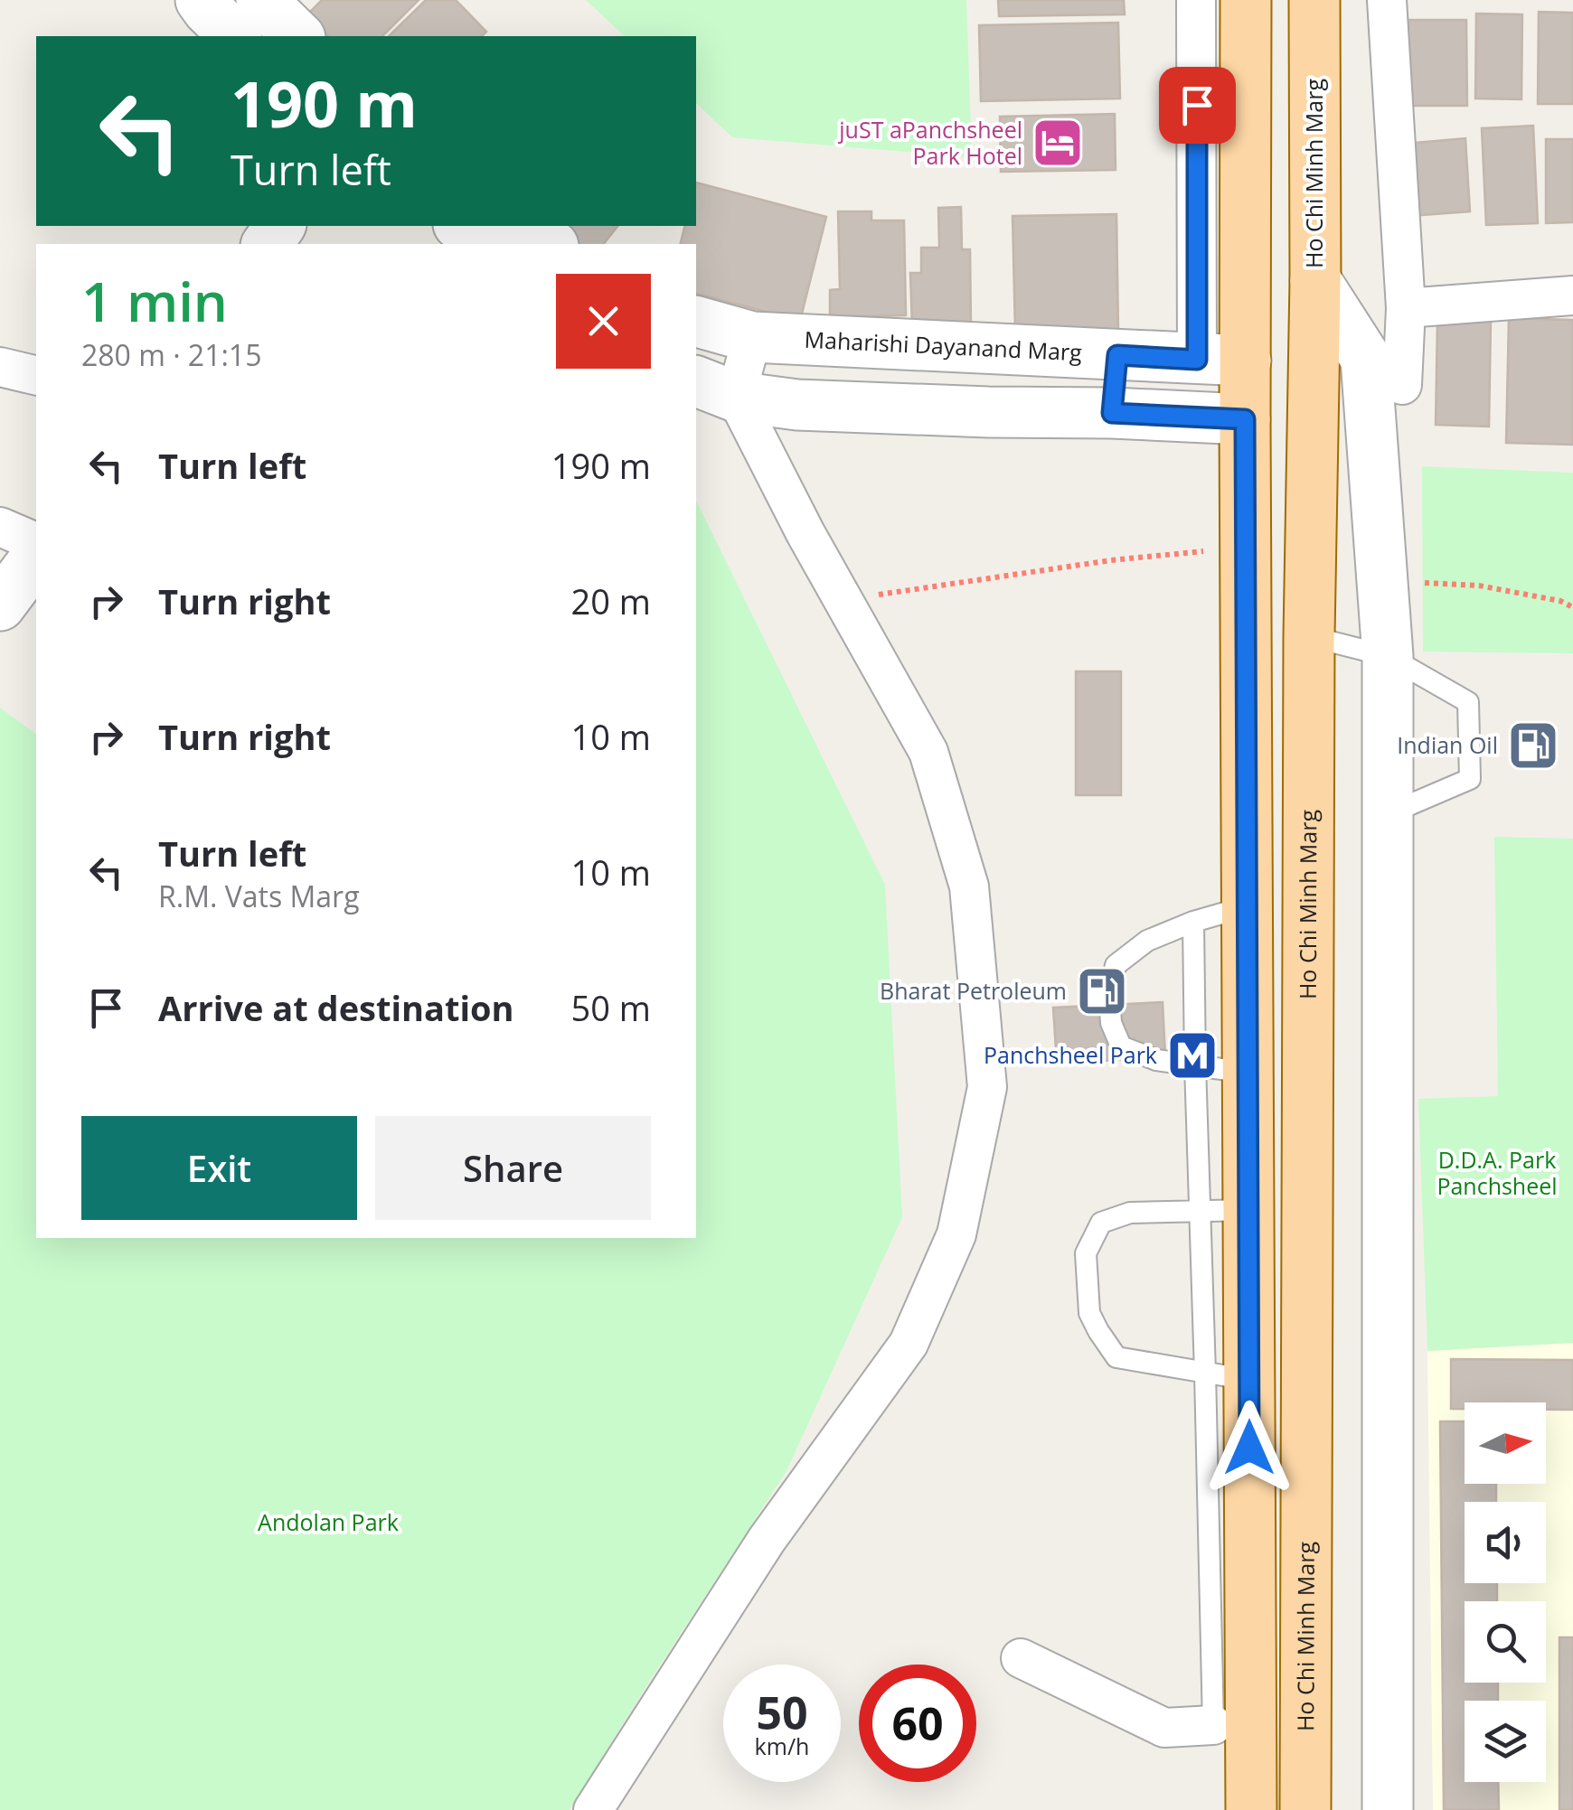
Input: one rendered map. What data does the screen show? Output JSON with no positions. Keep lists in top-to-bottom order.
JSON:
{
  "streets": {
    "main road": ["Ho Chi Minh Marg"],
    "street": ["Maharishi Dayanand Marg"]
  },
  "parks": ["D.D.A. Park Panchsheel", "Andolan Park"],
  "places": {
    "hotel": ["juST aPanchsheel Park Hotel"],
    "fuel station": ["Indian Oil", "Bharat Petroleum"],
    "metro station": ["Panchsheel Park"]
  },
  "north": "right",
  "page": {
    "turn": ["190 m", "Turn left"],
    "heading": ["1 min", "280 m · 21:15"],
    "list": [
      {
        "name": "Turn left",
        "value": "190 m"
      },
      {
        "name": "Turn right",
        "value": "20 m"
      },
      {
        "name": "Turn right",
        "value": "10 m"
      },
      {
        "name": "Turn left",
        "note": "R.M. Vats Marg",
        "value": "10 m"
      },
      {
        "name": "Arrive at destination",
        "value": "50 m"
      }
    ],
    "buttons": ["Exit", "Share"],
    "speed": "50 km/h",
    "limit": "60"
  }
}
